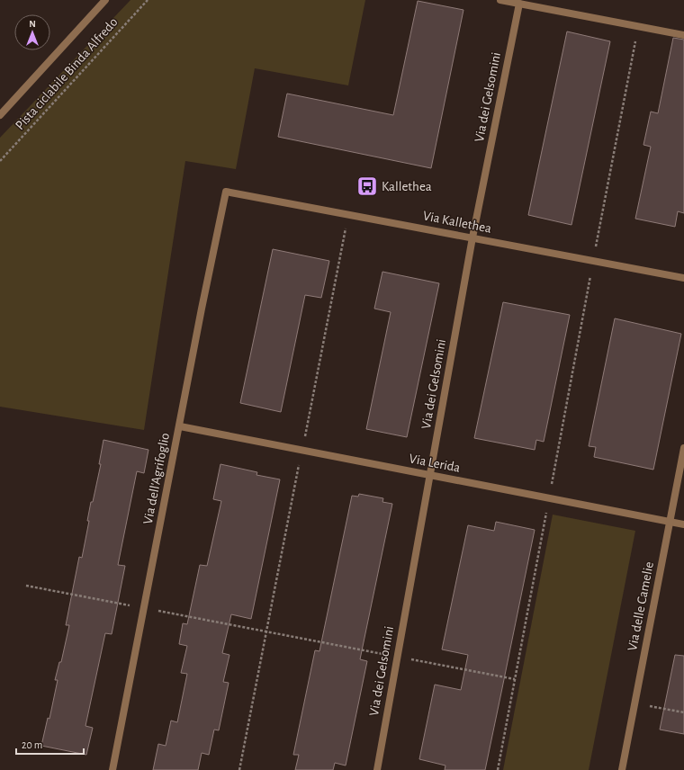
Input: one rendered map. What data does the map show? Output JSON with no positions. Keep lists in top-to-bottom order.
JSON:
{
  "streets": {
    "street": [
      "Via dei Gelsomini",
      "Via Kallethea",
      "Via Lerida",
      "Via dell'Agrifoglio",
      "Via delle Camelie"
    ],
    "path": ["Pista ciclabile Binda Alfredo"]
  },
  "crossings": [
    ["Via dei Gelsomini", "Via Kallethea"],
    ["Via dei Gelsomini", "Via Lerida"],
    ["Via Kallethea", "Via dell'Agrifoglio"],
    ["Via Lerida", "Via dell'Agrifoglio"],
    ["Via Lerida", "Via delle Camelie"]
  ],
  "places": {
    "bus stop": ["Kallethea"]
  },
  "scale_bar": "20 m",
  "north": "top"
}
